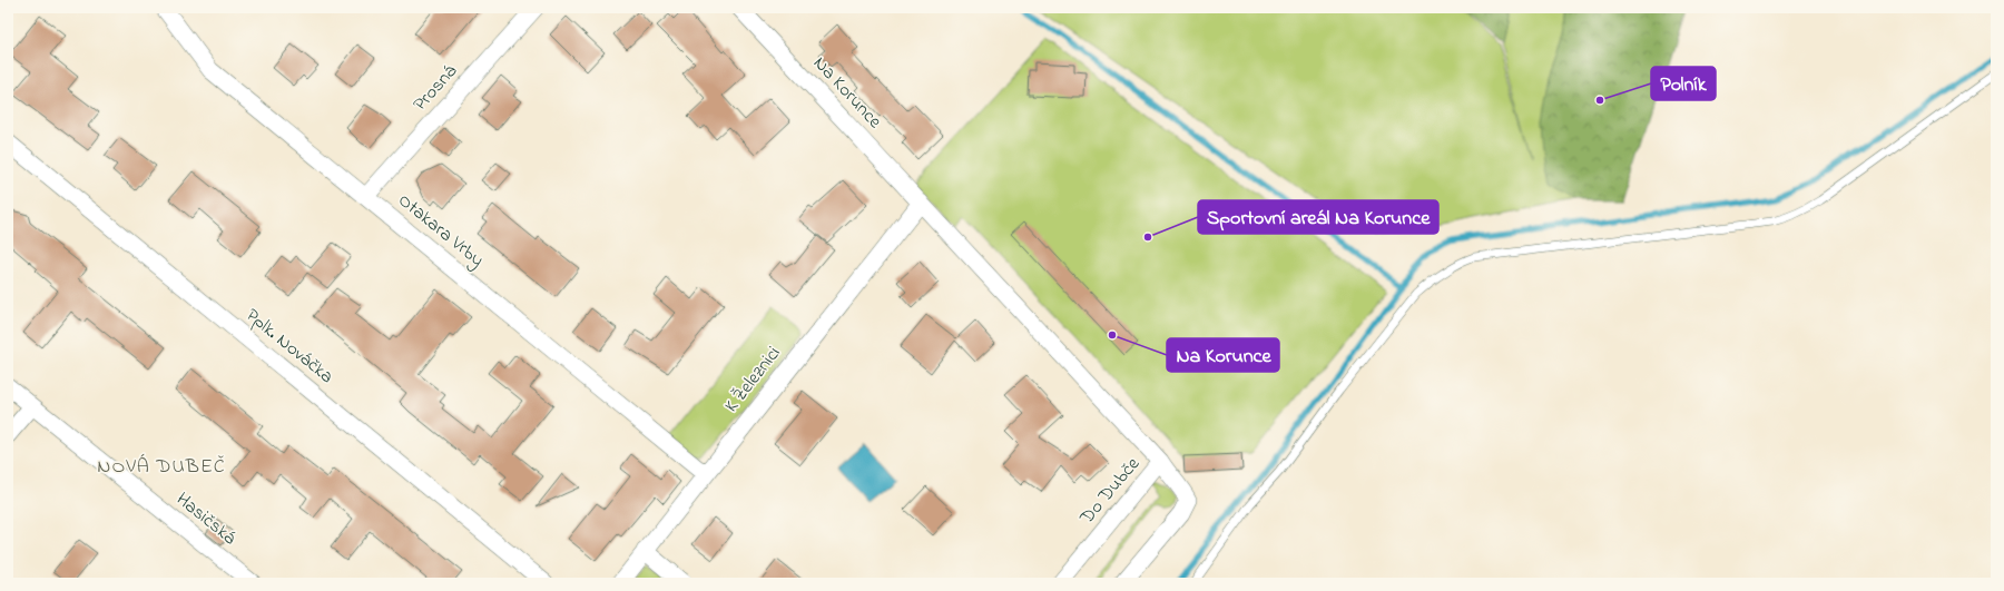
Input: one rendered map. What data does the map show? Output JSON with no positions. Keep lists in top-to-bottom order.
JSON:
{
  "streets": {
    "street": [
      "Prosná",
      "Na Korunce",
      "Otakara Vrby",
      "Pplk. Nováčka",
      "K Železnici",
      "Do Dubče",
      "Hasičská"
    ]
  },
  "crossings": [
    ["Prosná", "Otakara Vrby"],
    ["Na Korunce", "K Železnici"],
    ["Na Korunce", "Do Dubče"],
    ["Otakara Vrby", "K Železnici"]
  ],
  "districts": ["NOVÁ DUBEČ"],
  "places": ["Polník", "Sportovní areál Na Korunce", "Na Korunce"]
}
